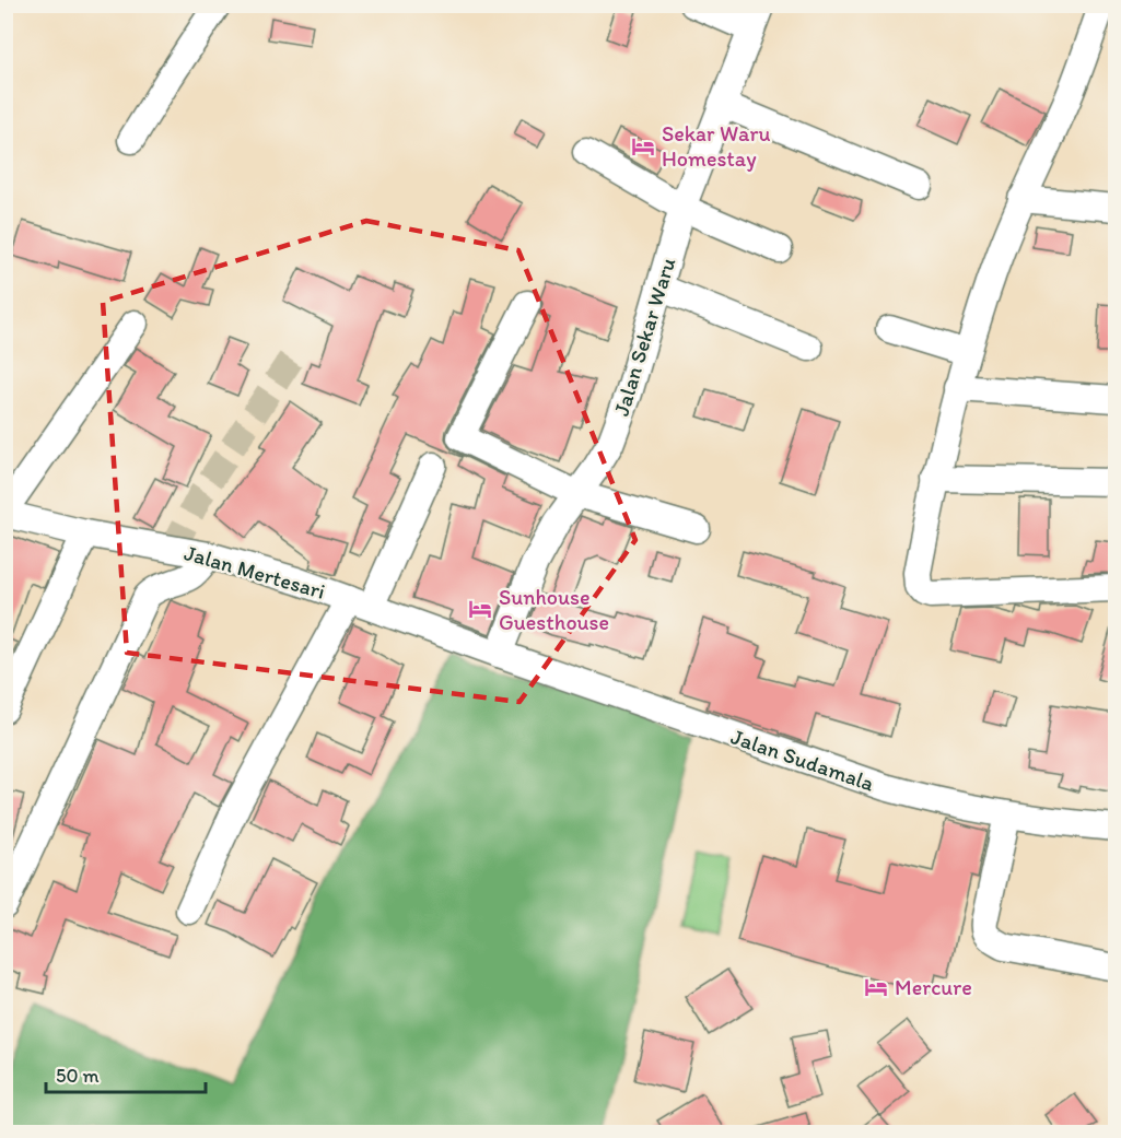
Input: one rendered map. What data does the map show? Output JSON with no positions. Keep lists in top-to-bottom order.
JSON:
{
  "streets": {
    "street": ["Jalan Sekar Waru", "Jalan Mertesari", "Jalan Sudamala"]
  },
  "crossings": [
    ["Jalan Sekar Waru", "Jalan Mertesari"],
    ["Jalan Sekar Waru", "Jalan Sudamala"],
    ["Jalan Mertesari", "Jalan Sudamala"]
  ],
  "places": {
    "hotel": ["Sekar Waru Homestay", "Sunhouse Guesthouse", "Mercure"]
  },
  "scale_bar": "50 m"
}
